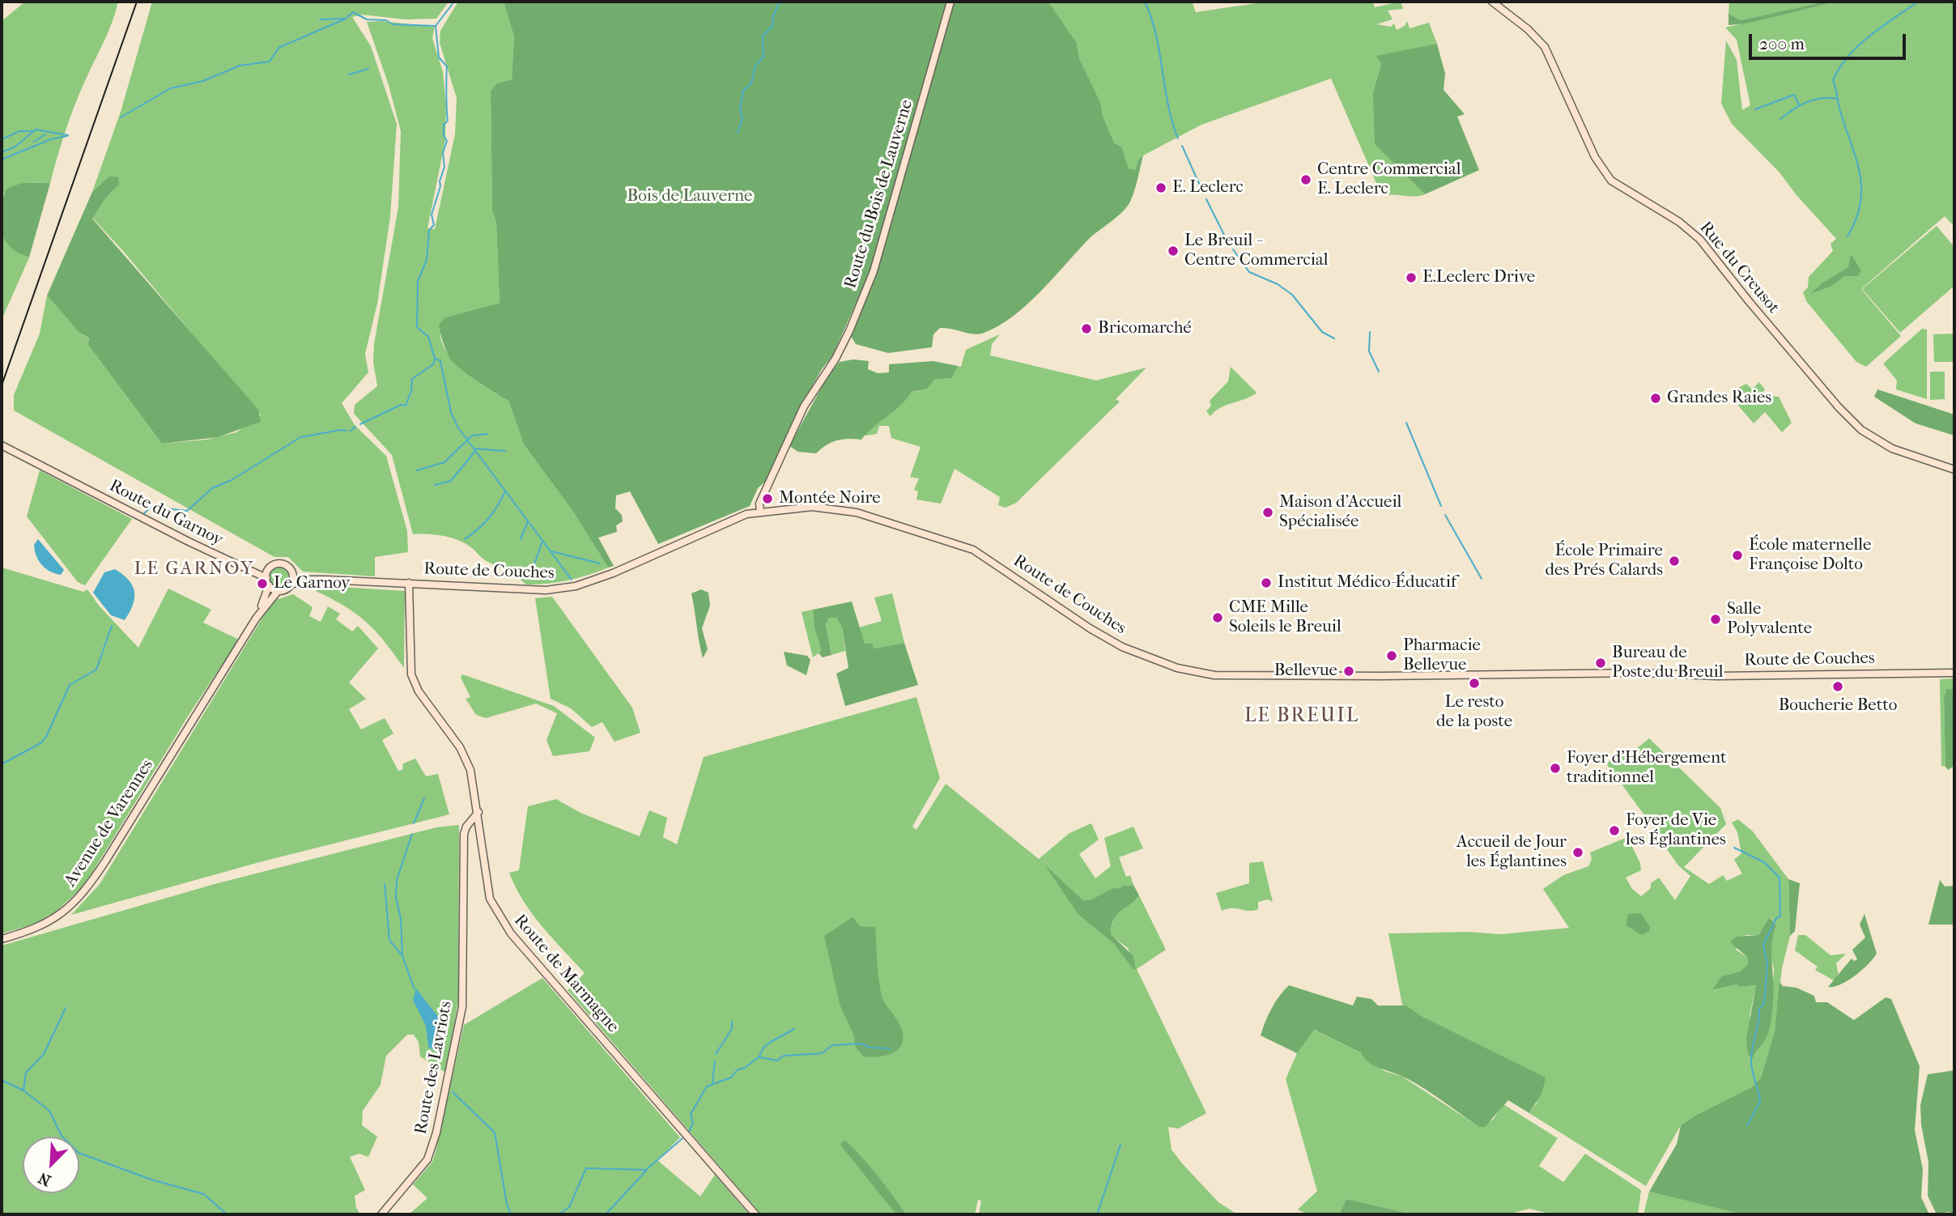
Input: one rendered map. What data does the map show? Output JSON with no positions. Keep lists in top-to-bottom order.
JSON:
{
  "streets": {
    "main road": [
      "Route du Bois de Lauverne",
      "Rue du Creusot",
      "Route du Garnoy",
      "Route de Couches",
      "Avenue de Varennes",
      "Route de Marmagne",
      "Route des Lavriots"
    ]
  },
  "crossings": [
    ["Route du Bois de Lauverne", "Route de Couches"],
    ["Route du Garnoy", "Route de Couches"],
    ["Route de Couches", "Route de Marmagne"],
    ["Route de Marmagne", "Route des Lavriots"]
  ],
  "districts": ["LE GARNOY", "LE BREUIL"],
  "parks": ["Bois de Lauverne"],
  "places": [
    "Centre Commercial E. Leclerc",
    "E. Leclerc",
    "Le Breuil - Centre Commercial",
    "E.Leclerc Drive",
    "Bricomarché",
    "Grandes Raies",
    "Montée Noire",
    "Maison d'Accueil Spécialisée",
    "École maternelle Françoise Dolto",
    "École Primaire des Prés Calards",
    "Institut Médico-Éducatif",
    "Le Garnoy",
    "CME Mille Soleils le Breuil",
    "Salle Polyvalente",
    "Pharmacie Bellevue",
    "Bureau de Poste du Breuil",
    "Bellevue",
    "Le resto de la poste",
    "Boucherie Betto",
    "Foyer d'Hébergement traditionnel",
    "Foyer de Vie les Églantines",
    "Accueil de Jour les Églantines"
  ],
  "scale_bar": "200 m",
  "north": "bottom left"
}
